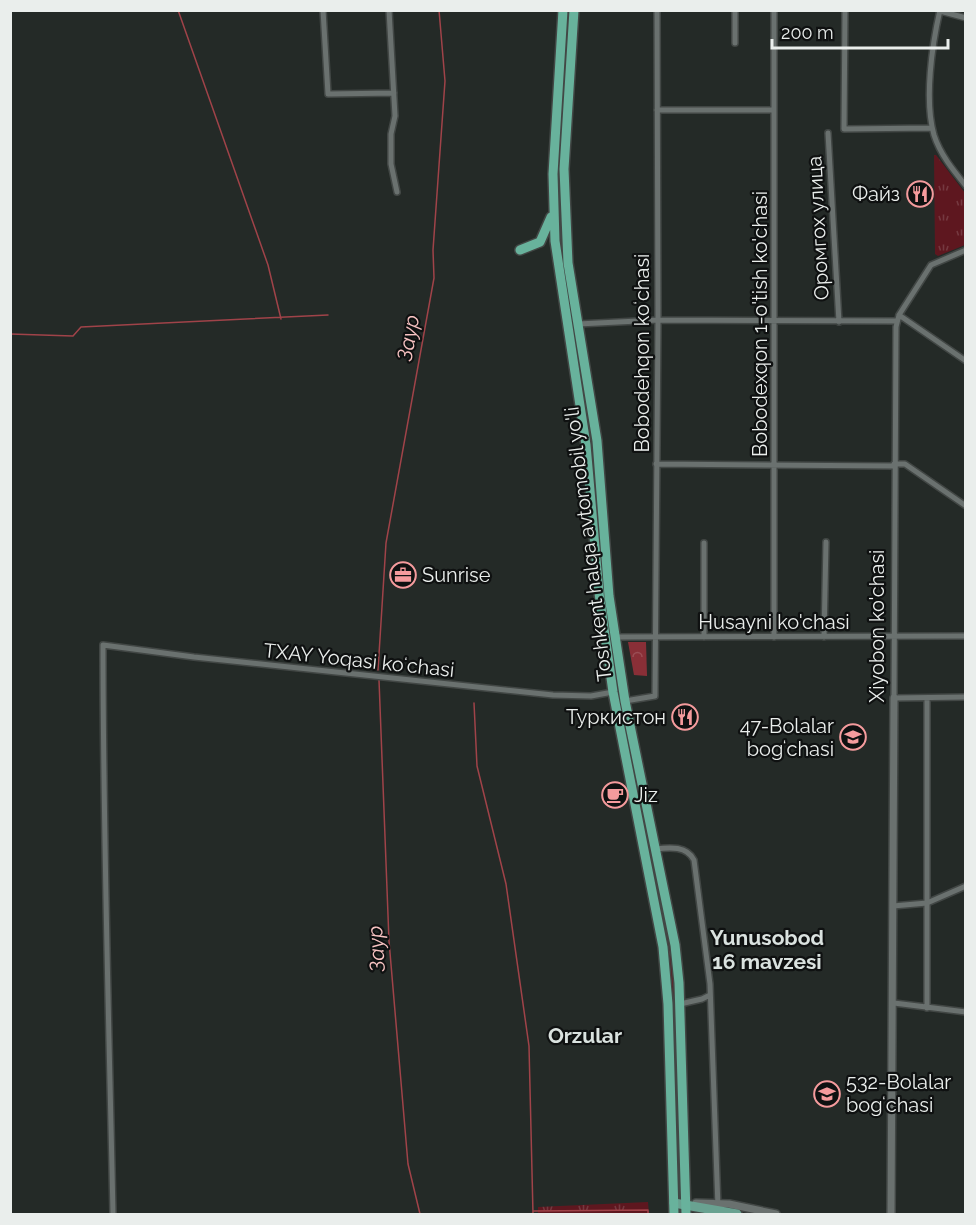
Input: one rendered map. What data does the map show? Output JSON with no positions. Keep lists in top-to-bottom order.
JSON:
{
  "streets": {
    "highway": ["Toshkent halqa avtomobil yo'li"],
    "street": [
      "Оромгох улица",
      "Bobodexqon 1-o'tish ko'chasi",
      "Bobodehqon koʻchasi",
      "Husayni ko'chasi",
      "Xiyobon ko'chasi",
      "TXAY Yoqasi koʻchasi"
    ]
  },
  "crossings": [
    ["Bobodexqon 1-o'tish ko'chasi", "Husayni ko'chasi"],
    ["Bobodehqon koʻchasi", "Toshkent halqa avtomobil yo'li"],
    ["Bobodehqon koʻchasi", "Husayni ko'chasi"],
    ["Toshkent halqa avtomobil yo'li", "Husayni ko'chasi"],
    ["Toshkent halqa avtomobil yo'li", "TXAY Yoqasi koʻchasi"],
    ["Husayni ko'chasi", "Xiyobon ko'chasi"]
  ],
  "districts": ["Yunusobod 16 mavzesi", "Orzular"],
  "water": ["Заур"],
  "places": {
    "restaurant": ["Файз", "Туркистон"],
    "office": ["Sunrise"],
    "school or university": ["47-Bolalar bogʻchasi", "532-Bolalar bogʻchasi"],
    "cafe": ["Jiz"]
  },
  "scale_bar": "200 m"
}
